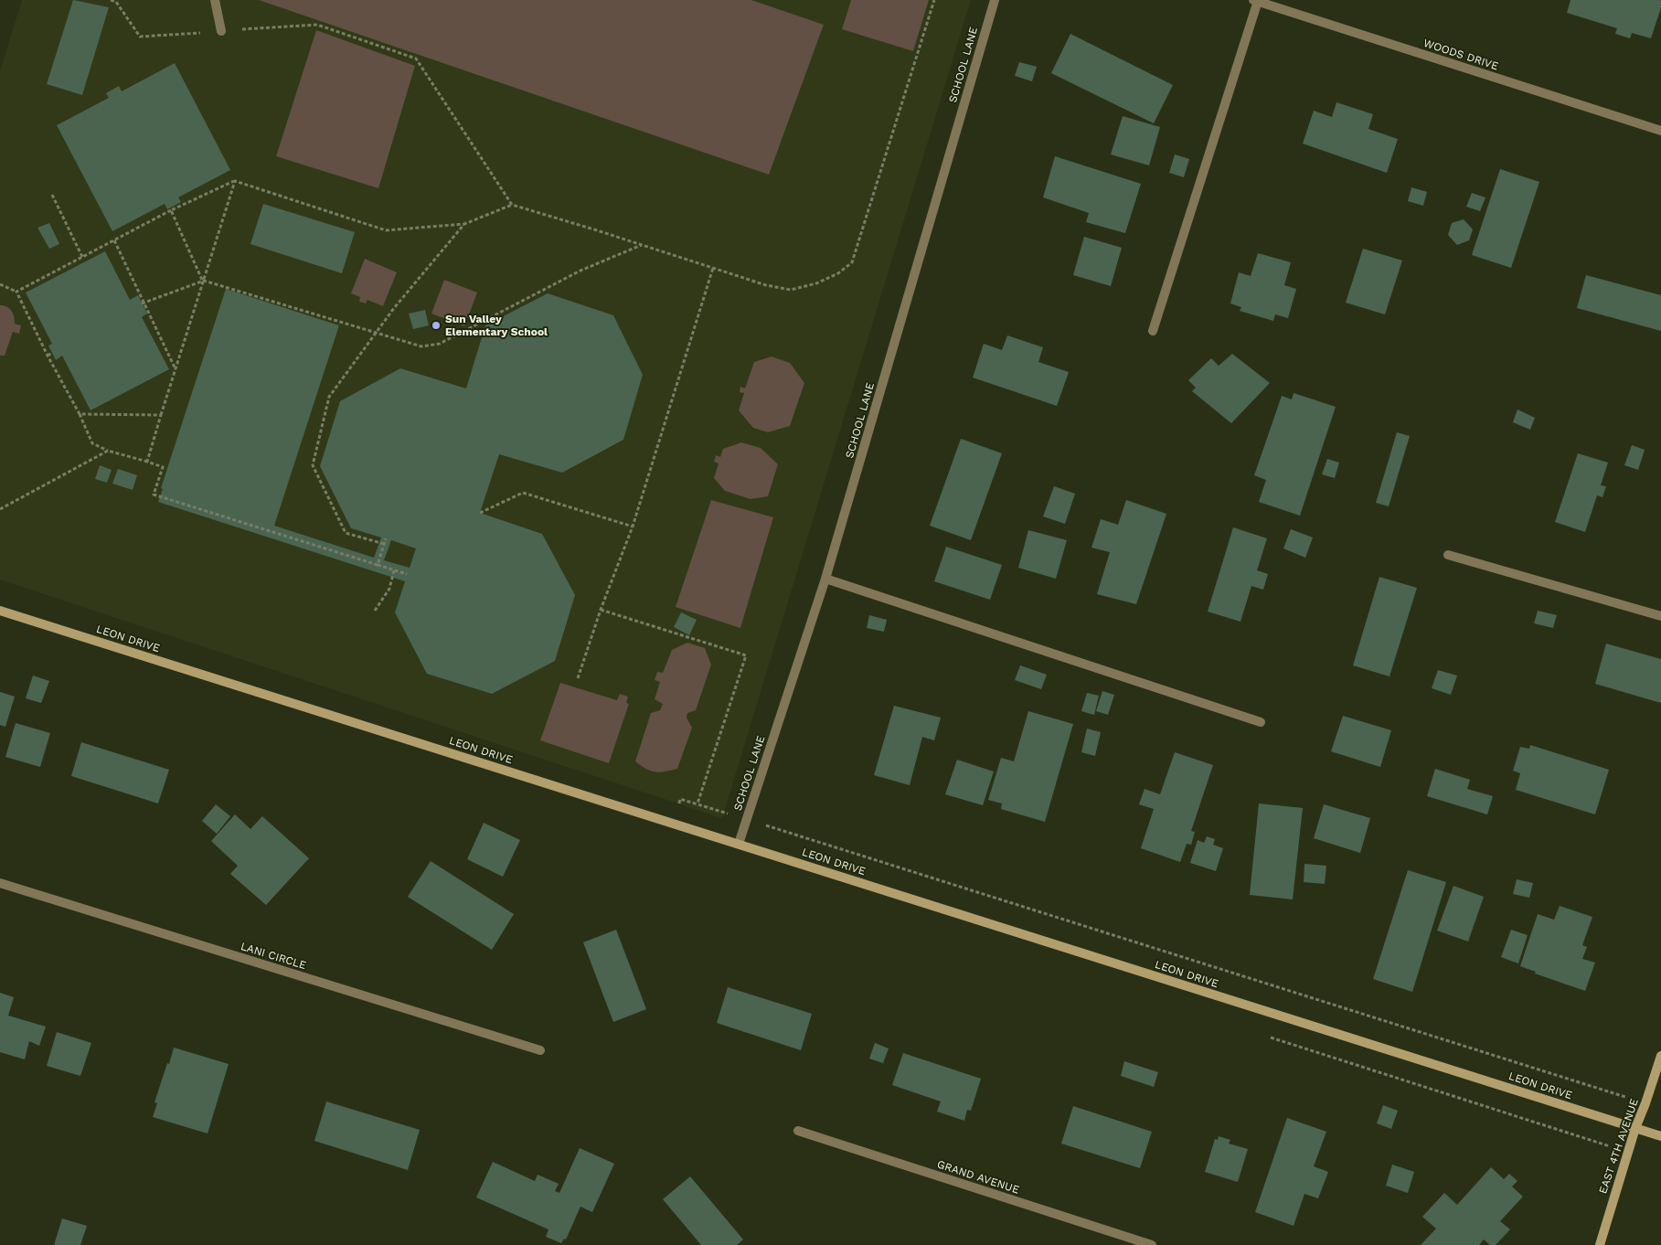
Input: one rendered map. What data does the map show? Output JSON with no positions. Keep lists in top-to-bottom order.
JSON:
{
  "streets": {
    "street": [
      "WOODS DRIVE",
      "SCHOOL LANE",
      "LEON DRIVE",
      "LANI CIRCLE",
      "EAST 4TH AVENUE",
      "GRAND AVENUE"
    ]
  },
  "crossings": [
    ["SCHOOL LANE", "LEON DRIVE"],
    ["LEON DRIVE", "EAST 4TH AVENUE"]
  ],
  "places": ["Sun Valley Elementary School"]
}
